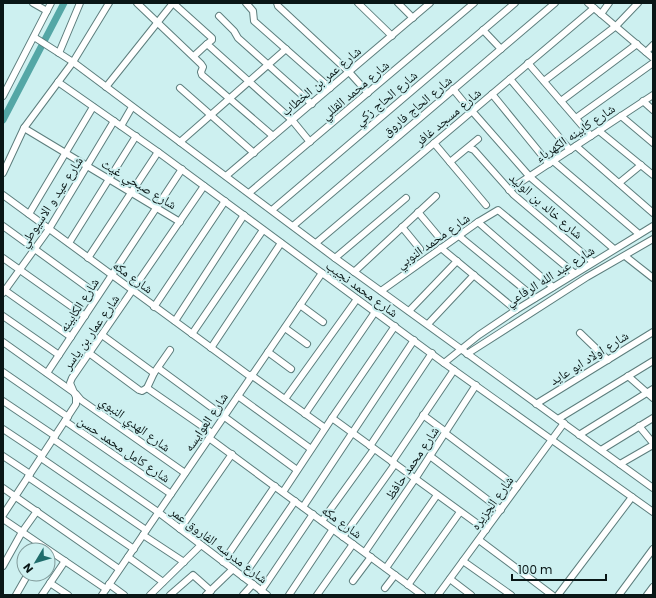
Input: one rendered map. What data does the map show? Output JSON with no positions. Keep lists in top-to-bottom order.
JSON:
{
  "streets": {
    "street": [
      "شارع عمر بن الخطاب",
      "شارع محمد القللي",
      "شارع الحاج زكي",
      "شارع الحاج فاروق",
      "شارع مسجد غافر",
      "شارع كابينه الكهرباء",
      "شارع صبحي غيث",
      "شارع عيد و الاسيوطي",
      "شارع خالد بن الوليد",
      "شارع محمد النوبي",
      "شارع عبد الله الرفاعي",
      "شارع مكه",
      "شارع محمد نجيب",
      "شارع الكابينه",
      "شارع عمار بن ياسر",
      "شارع اولاد ابو عايد",
      "شارع العوايسه",
      "شارع الهدي النبوي",
      "شارع كامل محمد حسن",
      "شارع محمد حافظ",
      "شارع الجزيره",
      "شارع مدرسه الفاروق عمر"
    ]
  },
  "crossings": [
    ["شارع عمر بن الخطاب", "شارع محمد نجيب"],
    ["شارع محمد القللي", "شارع محمد نجيب"],
    ["شارع الحاج زكي", "شارع محمد نجيب"],
    ["شارع الحاج فاروق", "شارع محمد نجيب"],
    ["شارع مسجد غافر", "شارع محمد نجيب"],
    ["شارع كابينه الكهرباء", "شارع خالد بن الوليد"],
    ["شارع صبحي غيث", "شارع عيد و الاسيوطي"],
    ["شارع صبحي غيث", "شارع الكابينه"],
    ["شارع صبحي غيث", "شارع عمار بن ياسر"],
    ["شارع عيد و الاسيوطي", "شارع مكه"],
    ["شارع عيد و الاسيوطي", "شارع محمد نجيب"],
    ["شارع خالد بن الوليد", "شارع عبد الله الرفاعي"],
    ["شارع محمد النوبي", "شارع عبد الله الرفاعي"],
    ["شارع محمد النوبي", "شارع محمد نجيب"],
    ["شارع عبد الله الرفاعي", "شارع محمد نجيب"],
    ["شارع مكه", "شارع الكابينه"],
    ["شارع مكه", "شارع عمار بن ياسر"],
    ["شارع مكه", "شارع العوايسه"],
    ["شارع مكه", "شارع محمد حافظ"],
    ["شارع محمد نجيب", "شارع الكابينه"],
    ["شارع محمد نجيب", "شارع عمار بن ياسر"],
    ["شارع محمد نجيب", "شارع اولاد ابو عايد"],
    ["شارع محمد نجيب", "شارع العوايسه"],
    ["شارع محمد نجيب", "شارع محمد حافظ"],
    ["شارع محمد نجيب", "شارع الجزيره"],
    ["شارع الكابينه", "شارع الهدي النبوي"],
    ["شارع عمار بن ياسر", "شارع الهدي النبوي"],
    ["شارع عمار بن ياسر", "شارع كامل محمد حسن"],
    ["شارع عمار بن ياسر", "شارع مدرسه الفاروق عمر"],
    ["شارع العوايسه", "شارع الهدي النبوي"],
    ["شارع العوايسه", "شارع كامل محمد حسن"],
    ["شارع العوايسه", "شارع مدرسه الفاروق عمر"]
  ],
  "scale_bar": "100 m",
  "north": "bottom left"
}
